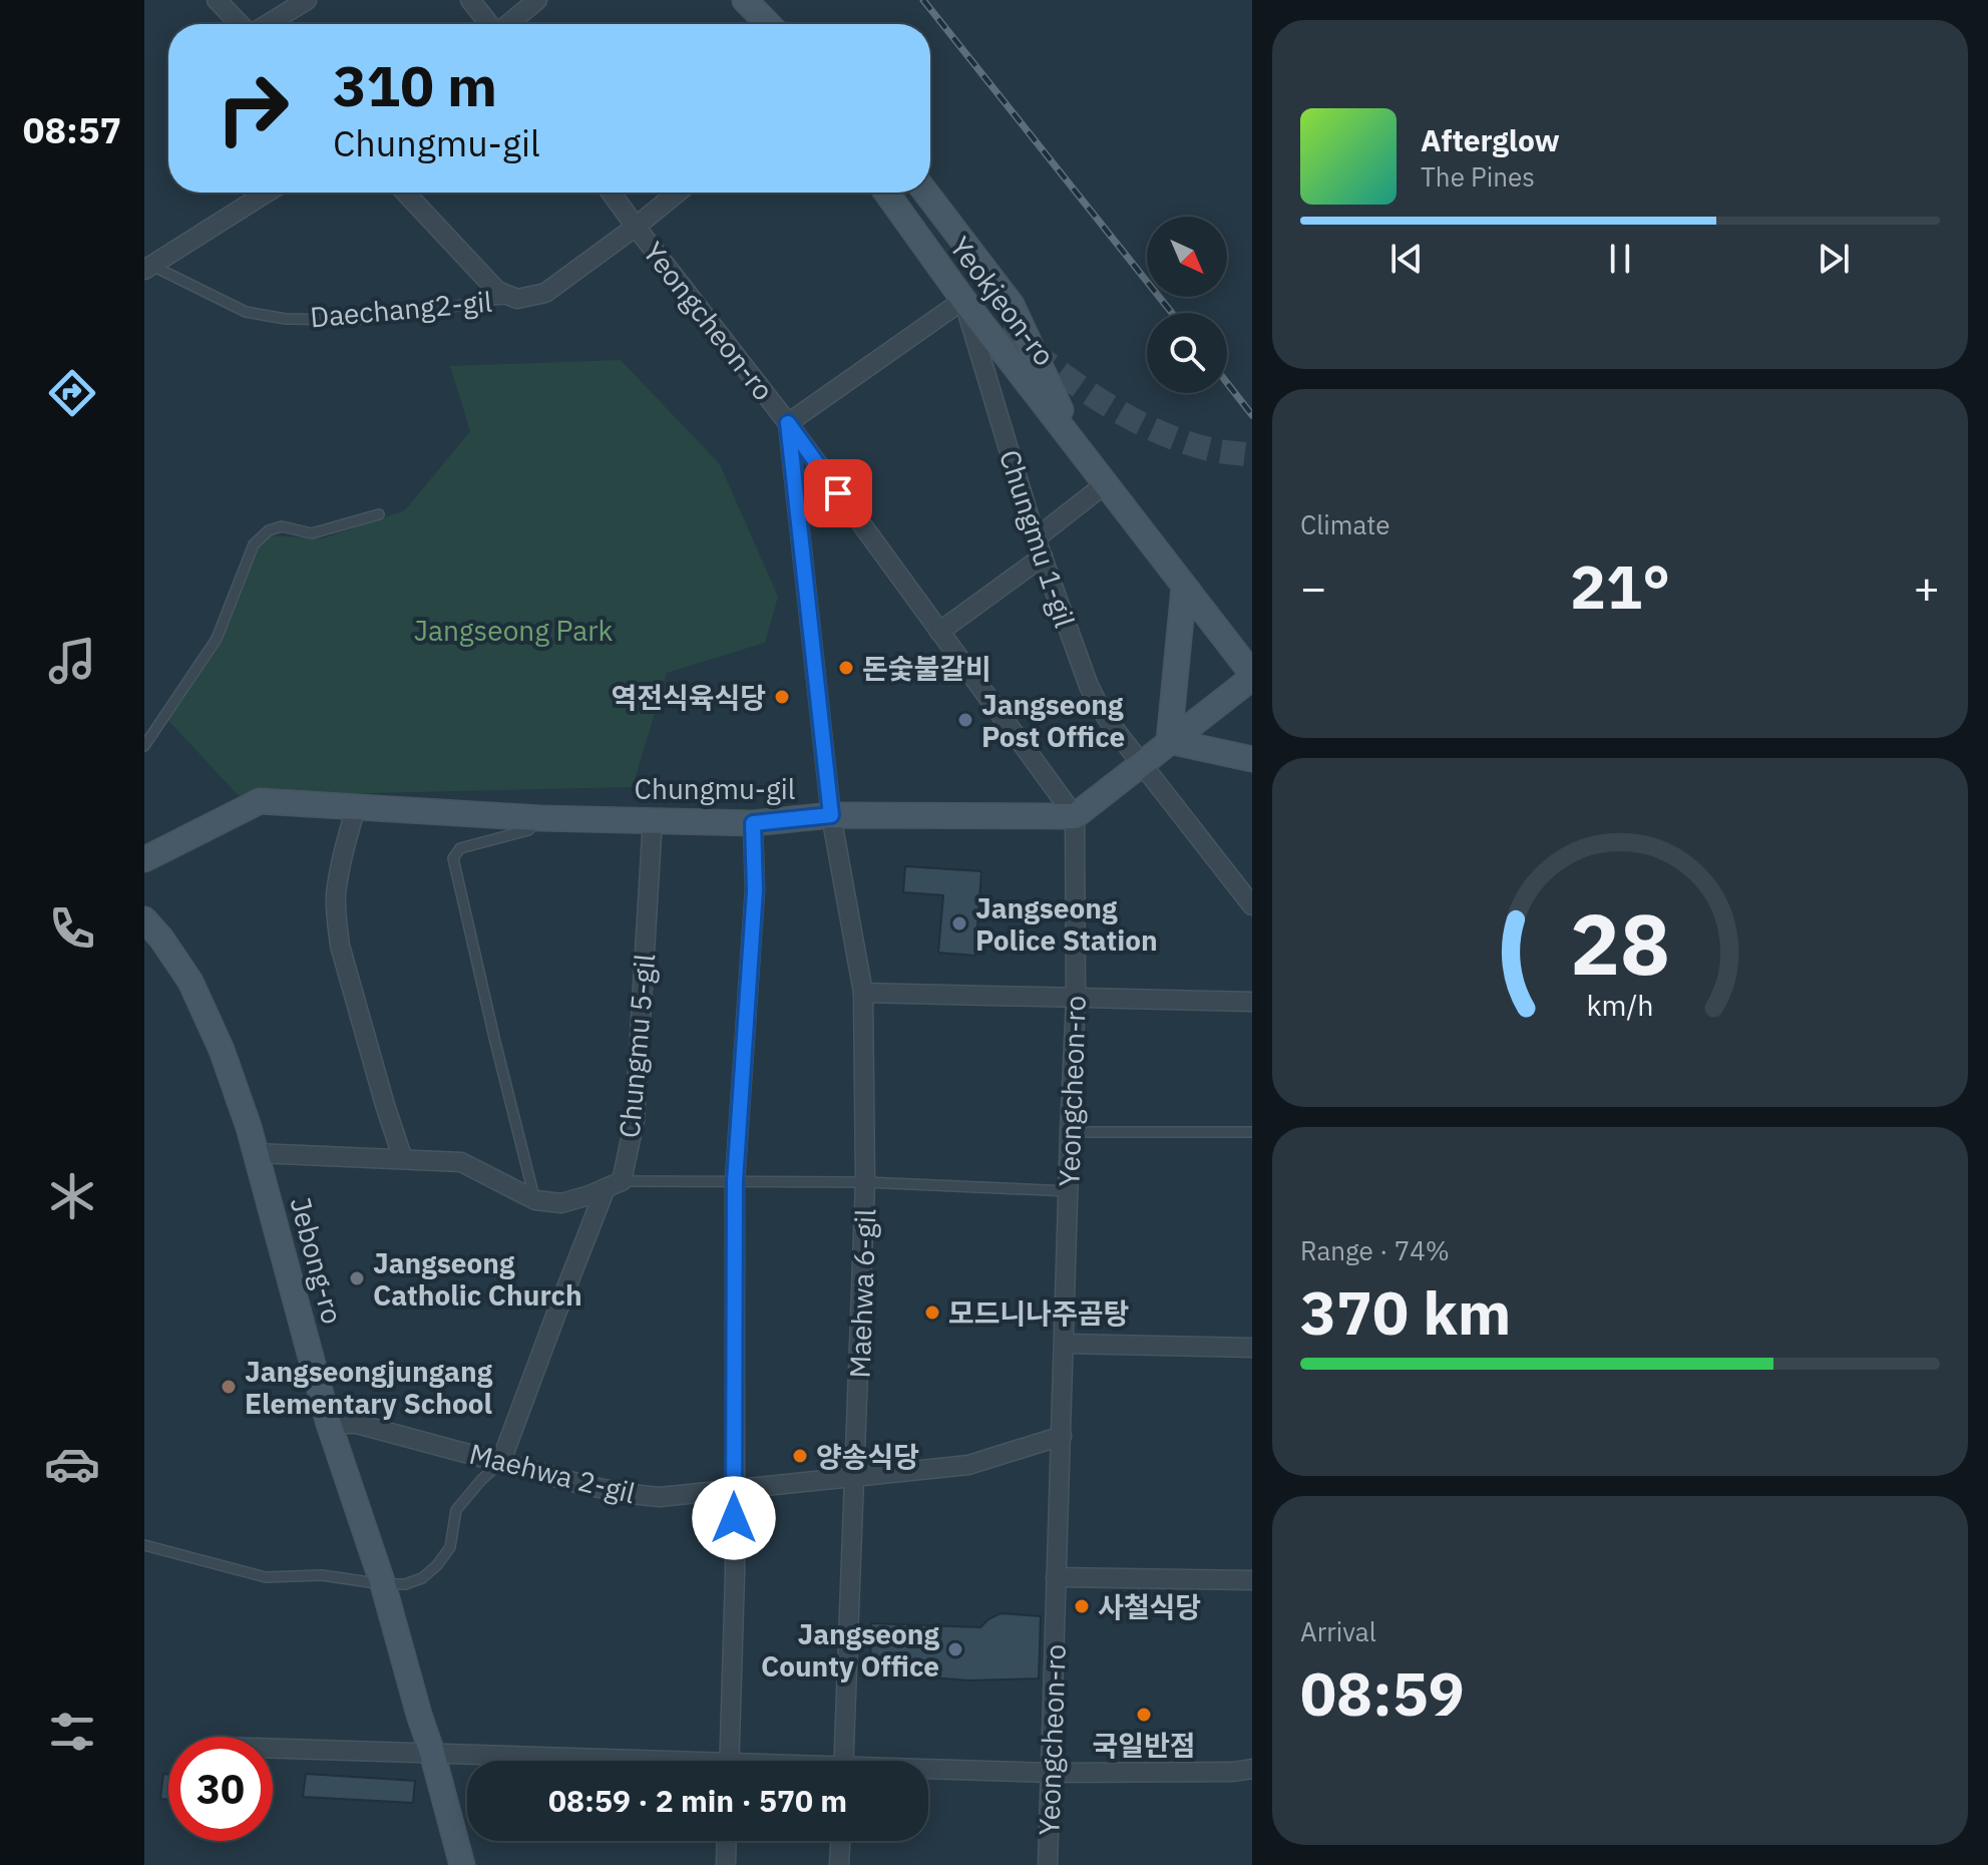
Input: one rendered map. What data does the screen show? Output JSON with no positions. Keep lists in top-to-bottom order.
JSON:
{
  "streets": {
    "street": [
      "Yeokjeon-ro",
      "Yeongcheon-ro",
      "Chungmu 1-gil",
      "Chungmu-gil",
      "Chungmu 5-gil",
      "Jebong-ro",
      "Maehwa 6-gil",
      "Maehwa 2-gil"
    ],
    "lane": ["Daechang2-gil"]
  },
  "crossings": [
    ["Yeokjeon-ro", "Chungmu 1-gil"],
    ["Yeongcheon-ro", "Chungmu-gil"],
    ["Yeongcheon-ro", "Maehwa 6-gil"],
    ["Yeongcheon-ro", "Maehwa 2-gil"],
    ["Chungmu-gil", "Chungmu 5-gil"],
    ["Chungmu-gil", "Maehwa 6-gil"],
    ["Chungmu 5-gil", "Maehwa 2-gil"],
    ["Jebong-ro", "Maehwa 2-gil"],
    ["Maehwa 6-gil", "Maehwa 2-gil"]
  ],
  "parks": ["Jangseong Park"],
  "places": [
    "돈숯불갈비",
    "역전식육식당",
    "Jangseong Post Office",
    "Jangseong Police Station",
    "Jangseong Catholic Church",
    "모드니나주곰탕",
    "Jangseongjungang Elementary School",
    "양송식당",
    "사철식당",
    "Jangseong County Office",
    "국일반점"
  ],
  "north": "bottom right",
  "page": {
    "tabs": "08:57",
    "turn": ["310 m", "Chungmu-gil"],
    "song": ["Afterglow", "The Pines"],
    "tile": [
      "Climate",
      ["Range · 74%", "370 km"],
      ["Arrival", "08:59"]
    ],
    "heat": ["−", "21°", "+"],
    "limit": "30",
    "trip": "08:59 · 2 min · 570 m",
    "gauge": ["28", "km/h"]
  }
}
